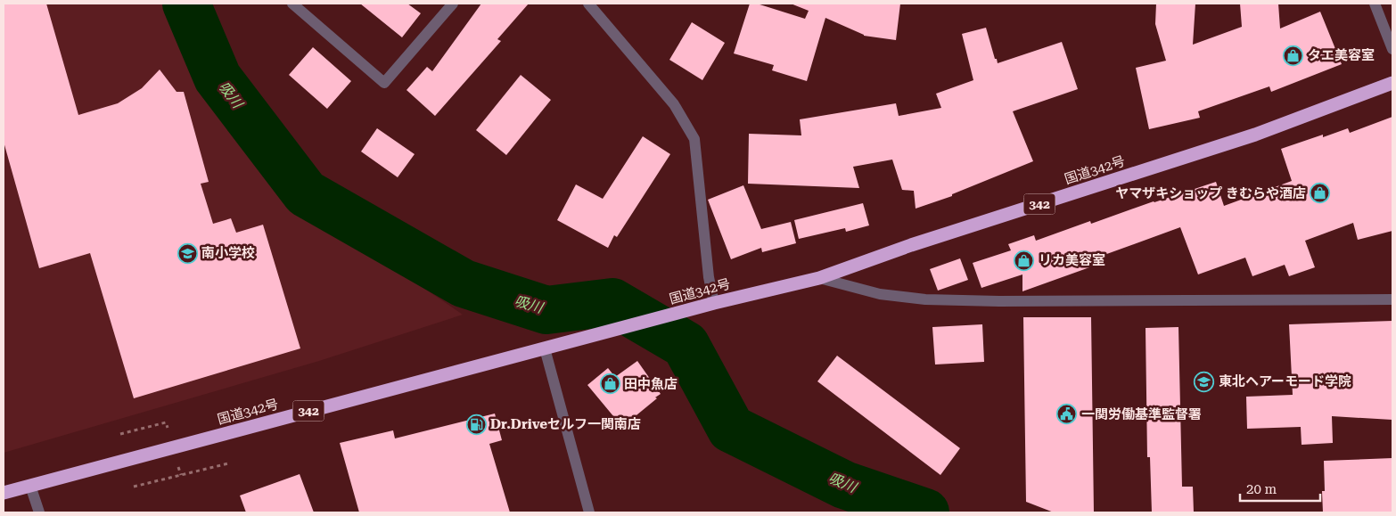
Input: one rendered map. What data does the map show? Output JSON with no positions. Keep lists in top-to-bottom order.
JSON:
{
  "streets": {
    "highway": ["国道342号", "342"]
  },
  "water": ["吸川"],
  "places": {
    "shop": [
      "タエ美容室",
      "ヤマザキショップ きむらや酒店",
      "リカ美容室",
      "田中魚店"
    ],
    "school or university": ["南小学校", "東北ヘアーモード学院"],
    "public building": ["一関労働基準監督署"],
    "fuel station": ["Dr.Driveセルフ一関南店"]
  },
  "scale_bar": "20 m"
}
